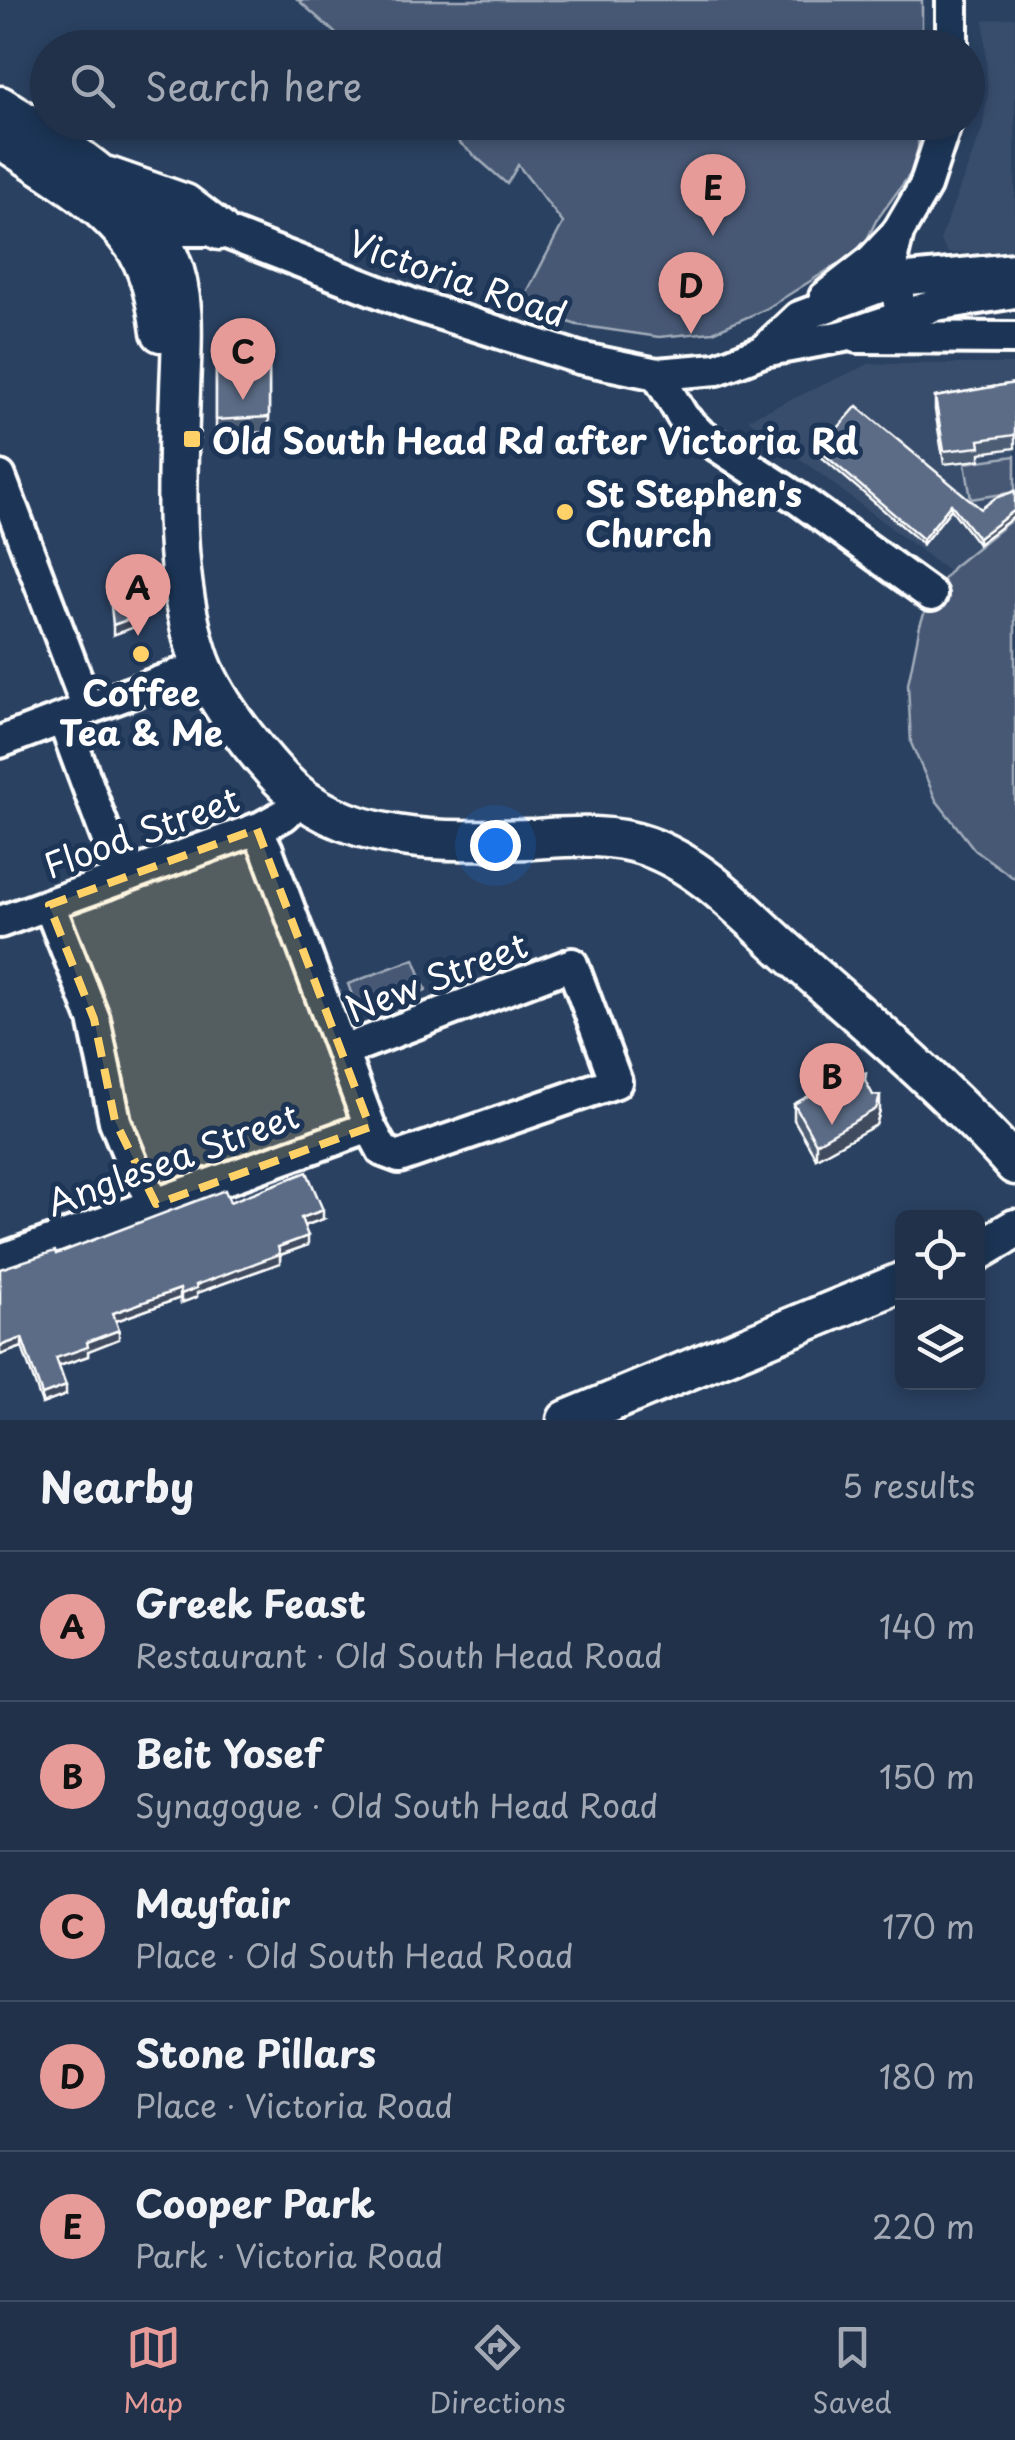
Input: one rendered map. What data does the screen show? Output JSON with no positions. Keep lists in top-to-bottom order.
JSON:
{
  "streets": {
    "street": [
      "Victoria Road",
      "Flood Street",
      "New Street",
      "Anglesea Street"
    ]
  },
  "crossings": [
    ["New Street", "Anglesea Street"]
  ],
  "places": {
    "transit": ["Old South Head Rd after Victoria Rd"],
    "other": ["St Stephen's Church", "Coffee Tea & Me"]
  },
  "page": {
    "search": "Search here",
    "pins": [
      "E",
      "D",
      "C",
      "A",
      "B"
    ],
    "heading": ["Nearby", "5 results"],
    "list": [
      {
        "mark": "A",
        "name": "Greek Feast",
        "note": "Restaurant · Old South Head Road",
        "value": "140 m"
      },
      {
        "mark": "B",
        "name": "Beit Yosef",
        "note": "Synagogue · Old South Head Road",
        "value": "150 m"
      },
      {
        "mark": "C",
        "name": "Mayfair",
        "note": "Place · Old South Head Road",
        "value": "170 m"
      },
      {
        "mark": "D",
        "name": "Stone Pillars",
        "note": "Place · Victoria Road",
        "value": "180 m"
      },
      {
        "mark": "E",
        "name": "Cooper Park",
        "note": "Park · Victoria Road",
        "value": "220 m"
      }
    ],
    "nav": ["Map", "Directions", "Saved"]
  }
}
